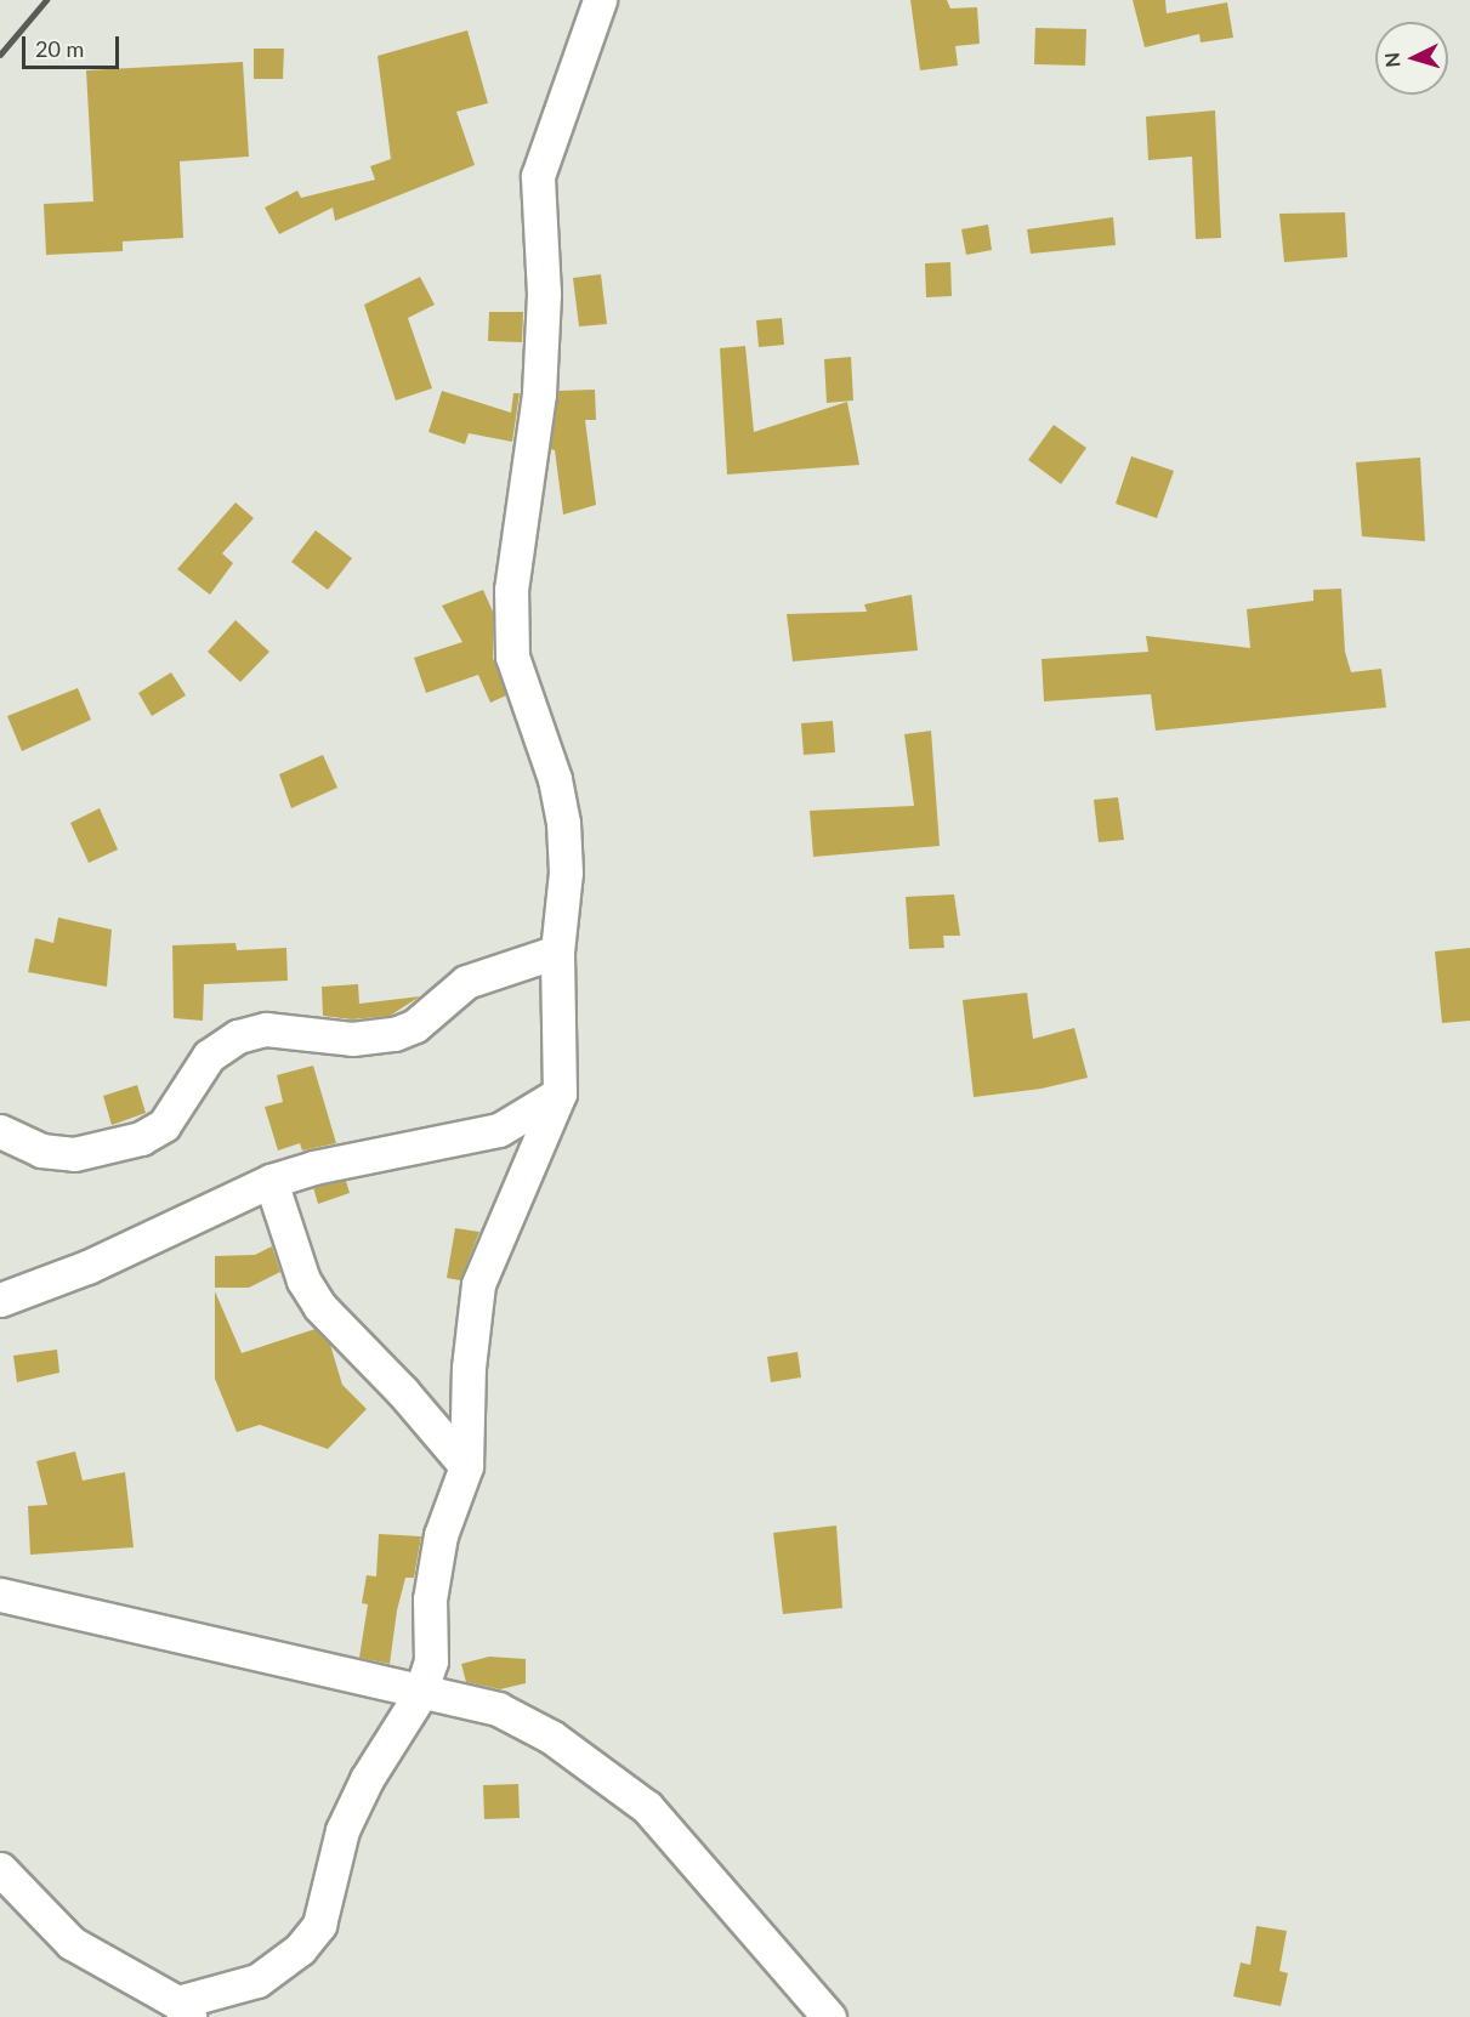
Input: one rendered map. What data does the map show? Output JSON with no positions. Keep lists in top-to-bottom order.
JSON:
{
  "scale_bar": "20 m",
  "north": "left"
}
